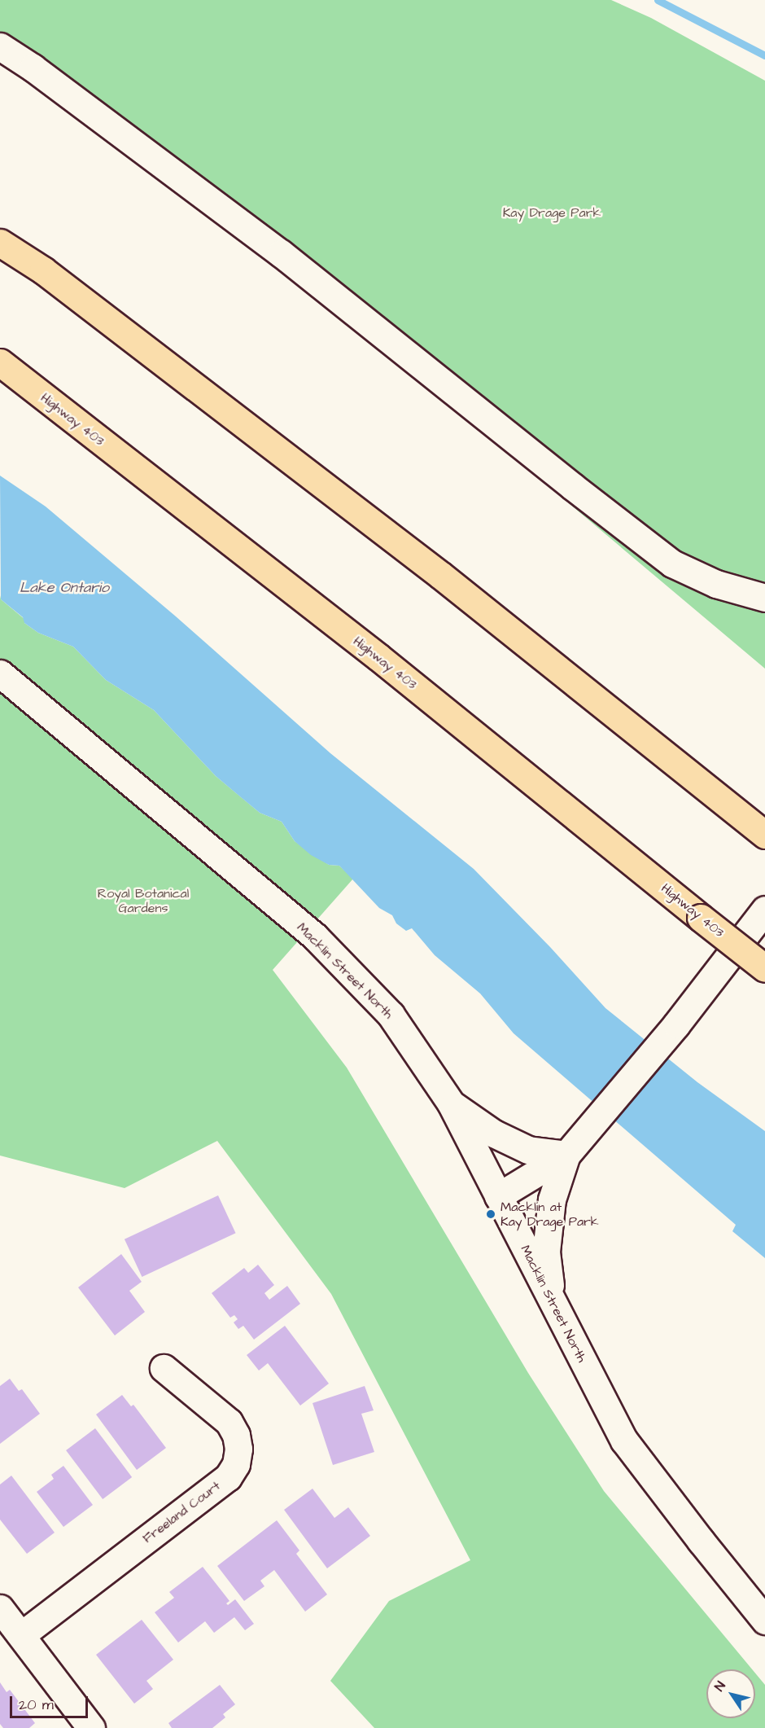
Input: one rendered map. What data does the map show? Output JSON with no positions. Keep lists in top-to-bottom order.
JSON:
{
  "streets": {
    "highway": ["Highway 403"],
    "street": ["Macklin Street North", "Freeland Court"]
  },
  "water": ["Lake Ontario"],
  "parks": ["Kay Drage Park", "Royal Botanical Gardens"],
  "places": ["Macklin at Kay Drage Park"],
  "scale_bar": "20 m",
  "north": "top left"
}
